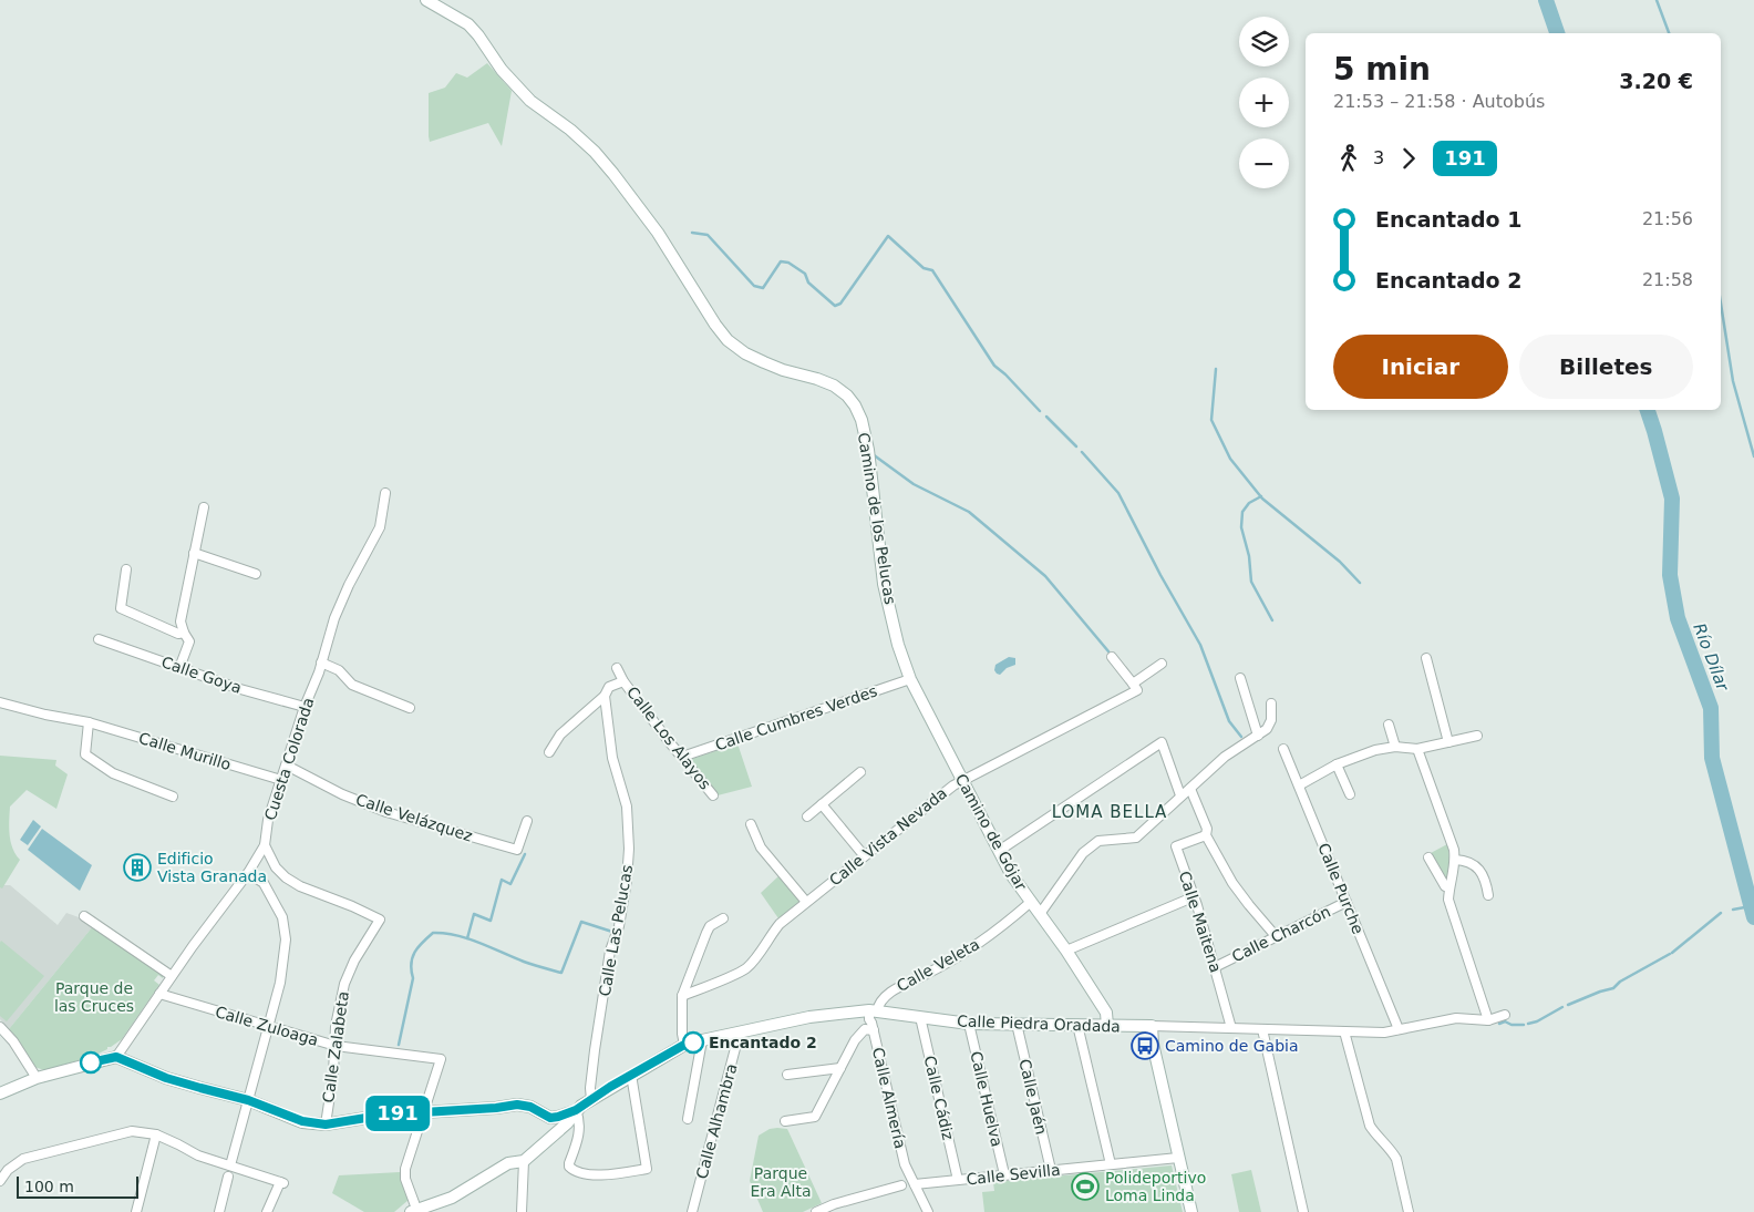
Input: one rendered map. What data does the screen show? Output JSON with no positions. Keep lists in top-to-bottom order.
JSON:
{
  "streets": {
    "street": [
      "Camino de los Pelucas",
      "Calle Goya",
      "Calle Cumbres Verdes",
      "Calle Los Alayos",
      "Calle Murillo",
      "Cuesta Colorada",
      "Calle Velázquez",
      "Camino de Gójar",
      "Calle Vista Nevada",
      "Calle Purche",
      "Calle Maitena",
      "Calle Las Pelucas",
      "Calle Charcón",
      "Calle Veleta",
      "Calle Piedra Oradada",
      "Calle Zuloaga",
      "Calle Zalabeta",
      "Calle Jaén",
      "Calle Almería",
      "Calle Cádiz",
      "Calle Huelva",
      "Calle Alhambra",
      "Calle Sevilla"
    ]
  },
  "crossings": [
    ["Camino de los Pelucas", "Camino de Gójar"],
    ["Calle Goya", "Cuesta Colorada"],
    ["Calle Cumbres Verdes", "Calle Los Alayos"],
    ["Calle Cumbres Verdes", "Camino de Gójar"],
    ["Calle Los Alayos", "Calle Las Pelucas"],
    ["Calle Murillo", "Cuesta Colorada"],
    ["Cuesta Colorada", "Calle Velázquez"],
    ["Cuesta Colorada", "Calle Zuloaga"],
    ["Cuesta Colorada", "Calle Zalabeta"],
    ["Camino de Gójar", "Calle Vista Nevada"],
    ["Camino de Gójar", "Calle Veleta"],
    ["Camino de Gójar", "Calle Piedra Oradada"],
    ["Calle Purche", "Calle Charcón"],
    ["Calle Purche", "Calle Piedra Oradada"],
    ["Calle Maitena", "Calle Charcón"],
    ["Calle Maitena", "Calle Piedra Oradada"],
    ["Calle Las Pelucas", "Calle Piedra Oradada"],
    ["Calle Veleta", "Calle Piedra Oradada"],
    ["Calle Veleta", "Calle Almería"],
    ["Calle Piedra Oradada", "Calle Jaén"],
    ["Calle Piedra Oradada", "Calle Almería"],
    ["Calle Piedra Oradada", "Calle Cádiz"],
    ["Calle Piedra Oradada", "Calle Huelva"],
    ["Calle Piedra Oradada", "Calle Alhambra"],
    ["Calle Zuloaga", "Calle Zalabeta"],
    ["Calle Jaén", "Calle Sevilla"],
    ["Calle Almería", "Calle Sevilla"],
    ["Calle Cádiz", "Calle Sevilla"],
    ["Calle Huelva", "Calle Sevilla"]
  ],
  "districts": ["LOMA BELLA"],
  "water": ["Río Dílar"],
  "parks": ["Parque de las Cruces", "Parque Era Alta"],
  "places": {
    "building": ["Edificio Vista Granada"],
    "other": ["Encantado 2"],
    "bus stop": ["Camino de Gabia"],
    "sports": ["Polideportivo Loma Linda"]
  },
  "lines": ["bus line 191"],
  "scale_bar": "100 m",
  "page": {
    "on_map": "191",
    "map_buttons": ["+", "−"],
    "heading": ["5 min", "21:53 – 21:58 · Autobús", "3.20 €"],
    "legs": ["3", "191"],
    "list": [
      {
        "name": "Encantado 1",
        "value": "21:56"
      },
      {
        "name": "Encantado 2",
        "value": "21:58"
      }
    ],
    "buttons": ["Iniciar", "Billetes"],
    "scale": "100 m"
  }
}
